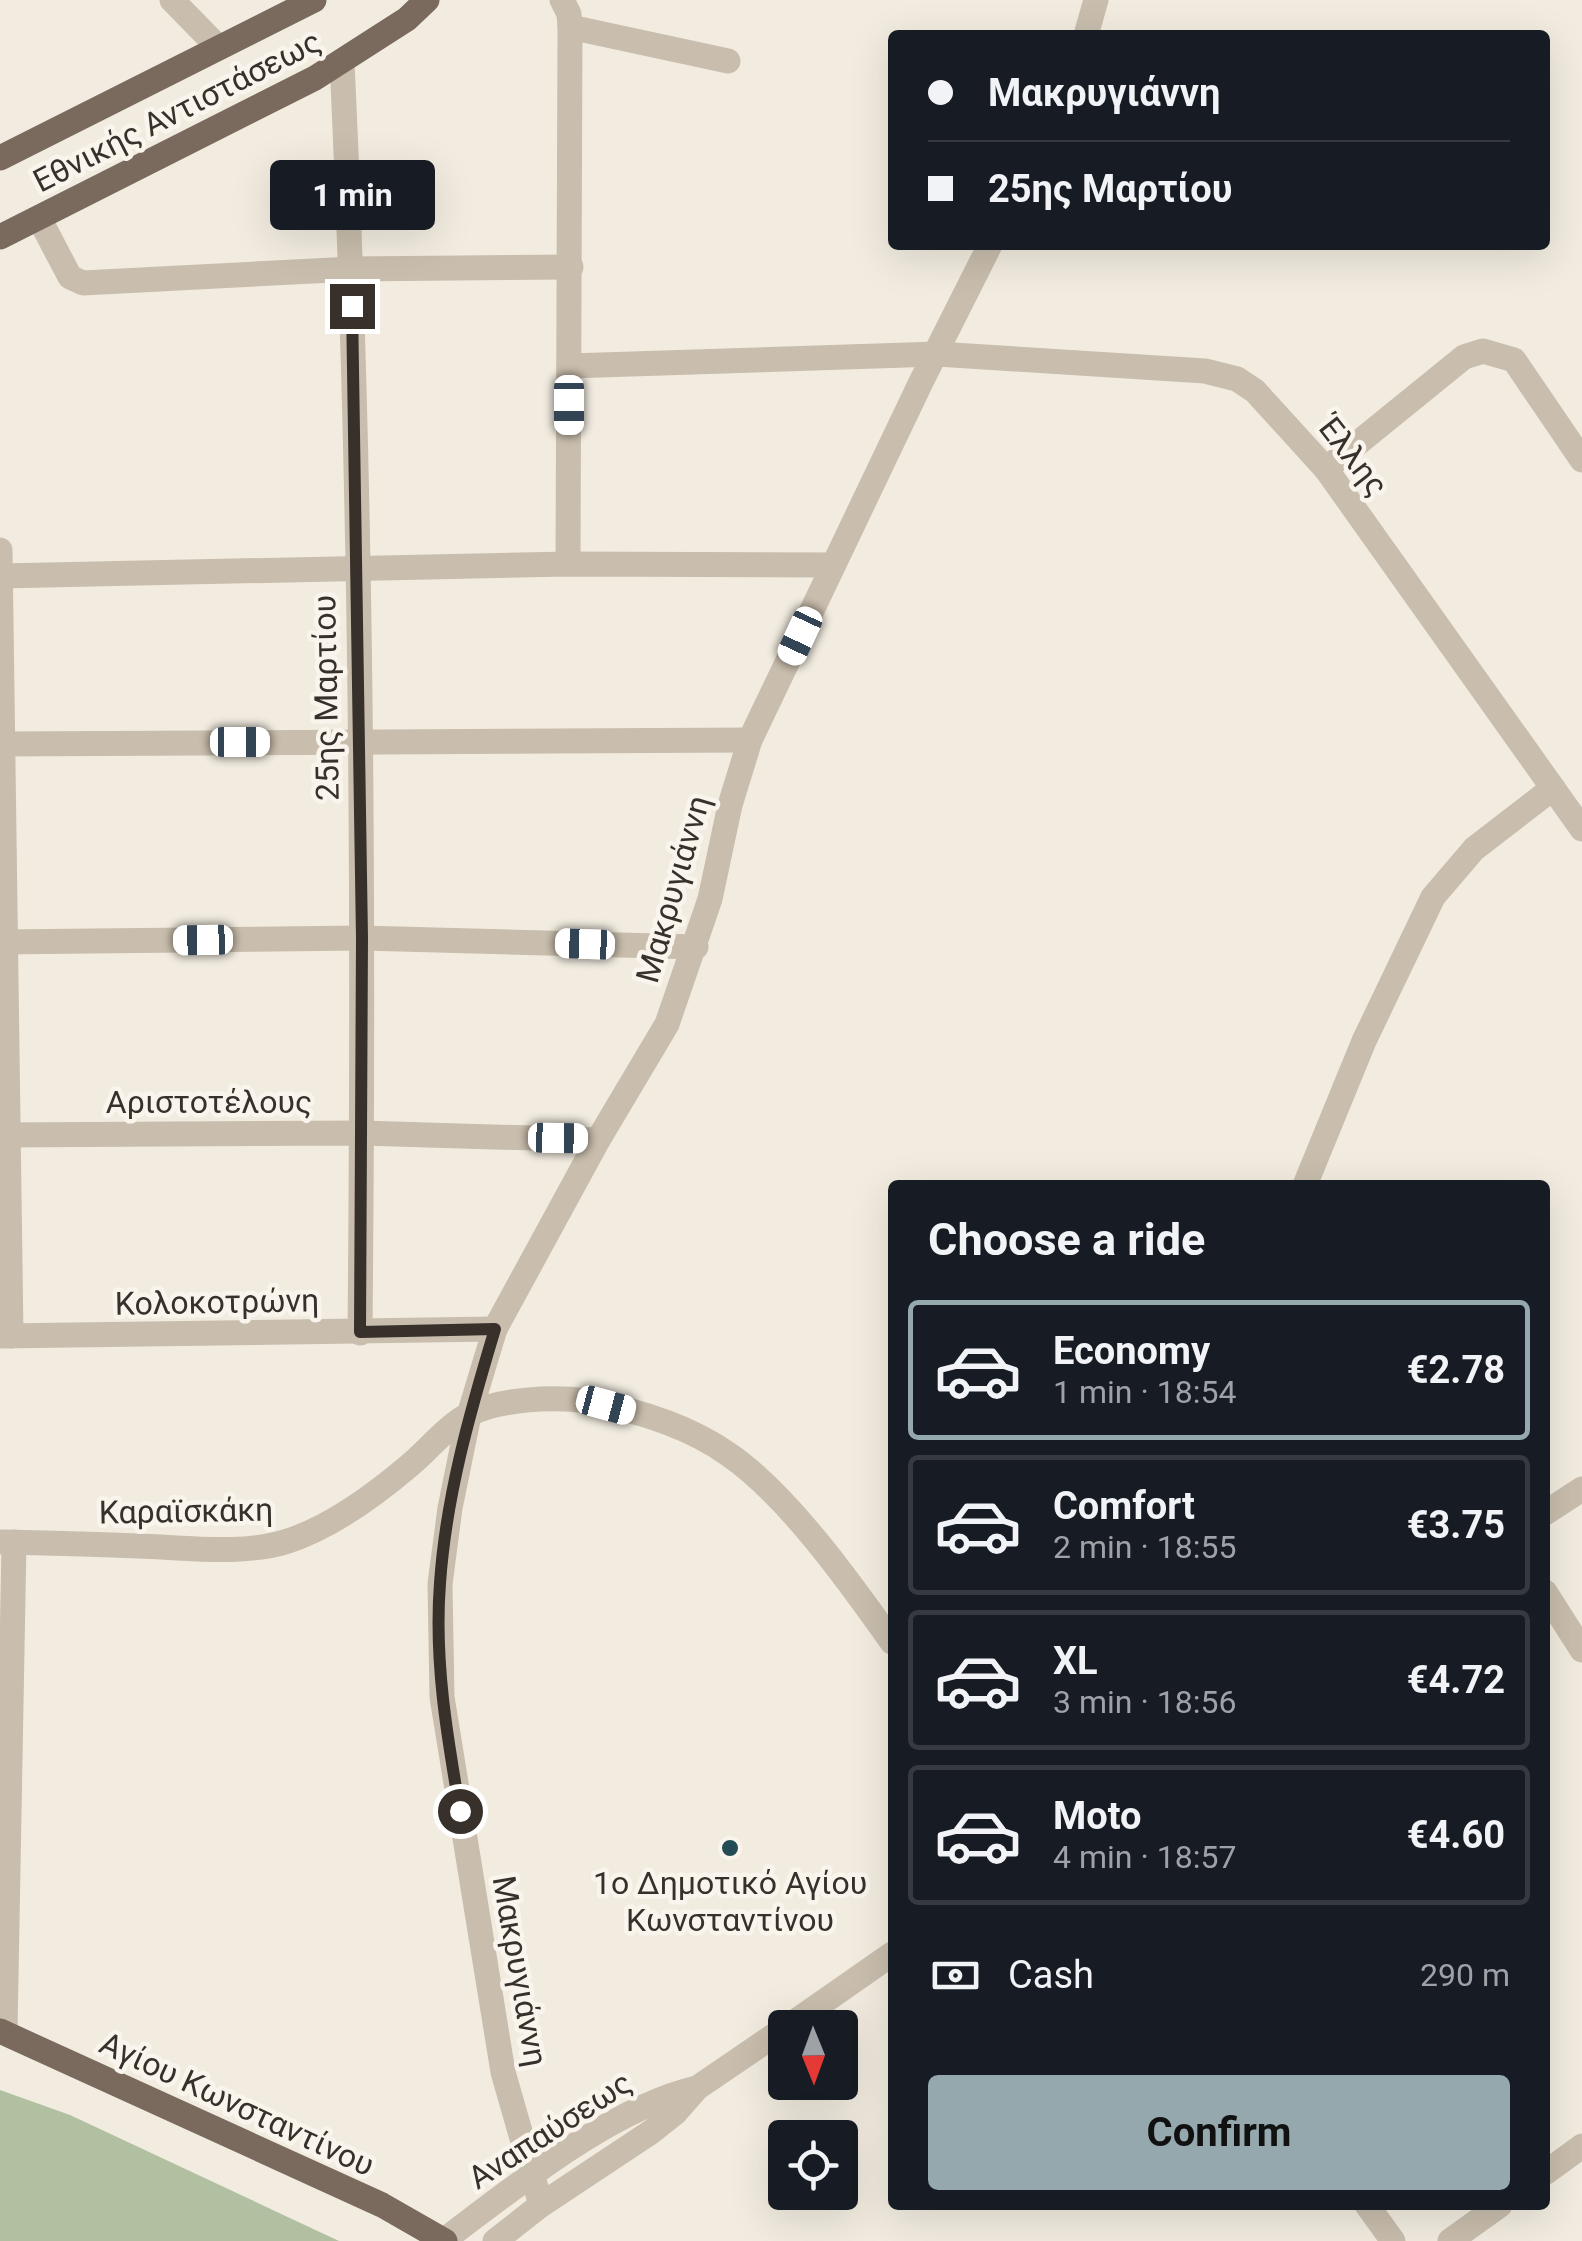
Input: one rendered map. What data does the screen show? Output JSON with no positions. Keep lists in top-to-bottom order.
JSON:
{
  "streets": {
    "main road": ["Εθνικής Αντιστάσεως", "Αγίου Κωνσταντίνου"],
    "street": [
      "Έλλης",
      "25ης Μαρτίου",
      "Μακρυγιάννη",
      "Αριστοτέλους",
      "Κολοκοτρώνη",
      "Καραϊσκάκη",
      "Αναπαύσεως"
    ]
  },
  "crossings": [
    ["Εθνικής Αντιστάσεως", "25ης Μαρτίου"],
    ["Έλλης", "Μακρυγιάννη"],
    ["25ης Μαρτίου", "Αριστοτέλους"],
    ["25ης Μαρτίου", "Κολοκοτρώνη"],
    ["Μακρυγιάννη", "Αριστοτέλους"],
    ["Μακρυγιάννη", "Κολοκοτρώνη"],
    ["Μακρυγιάννη", "Καραϊσκάκη"],
    ["Μακρυγιάννη", "Αναπαύσεως"],
    ["Αγίου Κωνσταντίνου", "Αναπαύσεως"]
  ],
  "places": ["1ο Δημοτικό Αγίου Κωνσταντίνου"],
  "north": "bottom",
  "page": {
    "banner": ["Μακρυγιάννη", "25ης Μαρτίου"],
    "bubble": "1 min",
    "heading": "Choose a ride",
    "list": [
      {
        "name": "Economy",
        "note": "1 min · 18:54",
        "value": "€2.78"
      },
      {
        "name": "Comfort",
        "note": "2 min · 18:55",
        "value": "€3.75"
      },
      {
        "name": "XL",
        "note": "3 min · 18:56",
        "value": "€4.72"
      },
      {
        "name": "Moto",
        "note": "4 min · 18:57",
        "value": "€4.60"
      }
    ],
    "pay": ["Cash", "290 m"],
    "buttons": "Confirm"
  }
}
